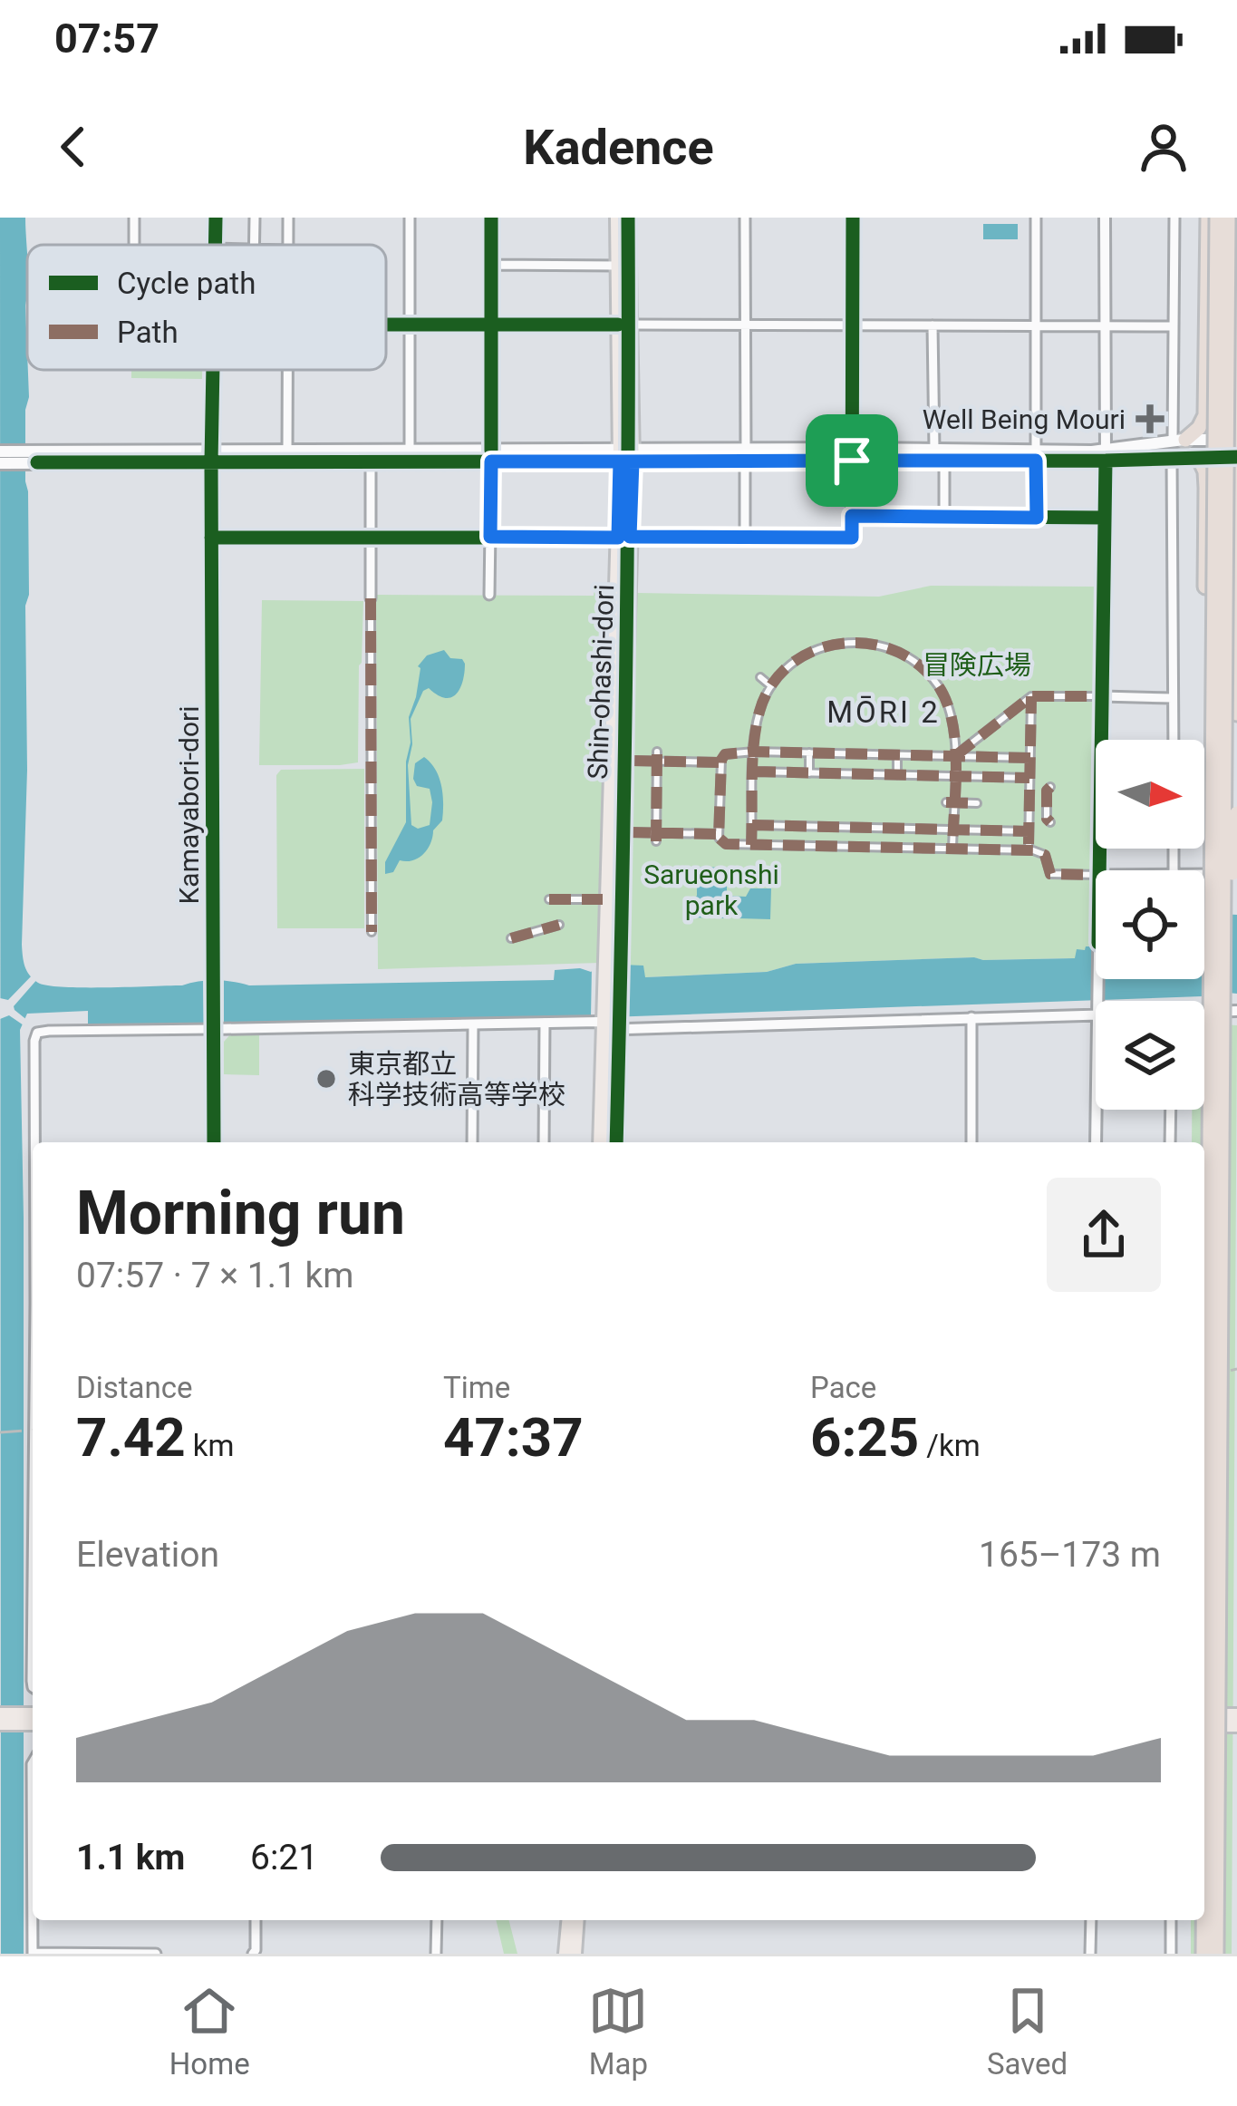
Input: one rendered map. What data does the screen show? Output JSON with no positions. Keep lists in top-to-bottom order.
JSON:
{
  "streets": {
    "street": ["Kamayabori-dori"],
    "cycle path": ["Shin-ohashi-dori"]
  },
  "districts": ["MŌRI 2"],
  "parks": ["冒険広場", "Sarueonshi park"],
  "places": {
    "health": ["Well Being Mouri"],
    "other": ["東京都立 科学技術高等学校"]
  },
  "legend": ["Cycle path", "Path"],
  "north": "right",
  "page": {
    "status": "07:57",
    "header": "Kadence",
    "heading": ["Morning run", "07:57 · 7 × 1.1 km"],
    "stats": [
      ["Distance", "7.42 km"],
      ["Time", "47:37"],
      ["Pace", "6:25 /km"]
    ],
    "chart": ["Elevation", "165–173 m"],
    "list": [
      {
        "name": "1.1 km",
        "note": "6:21"
      }
    ],
    "tabs": ["Home", "Map", "Saved"]
  }
}
